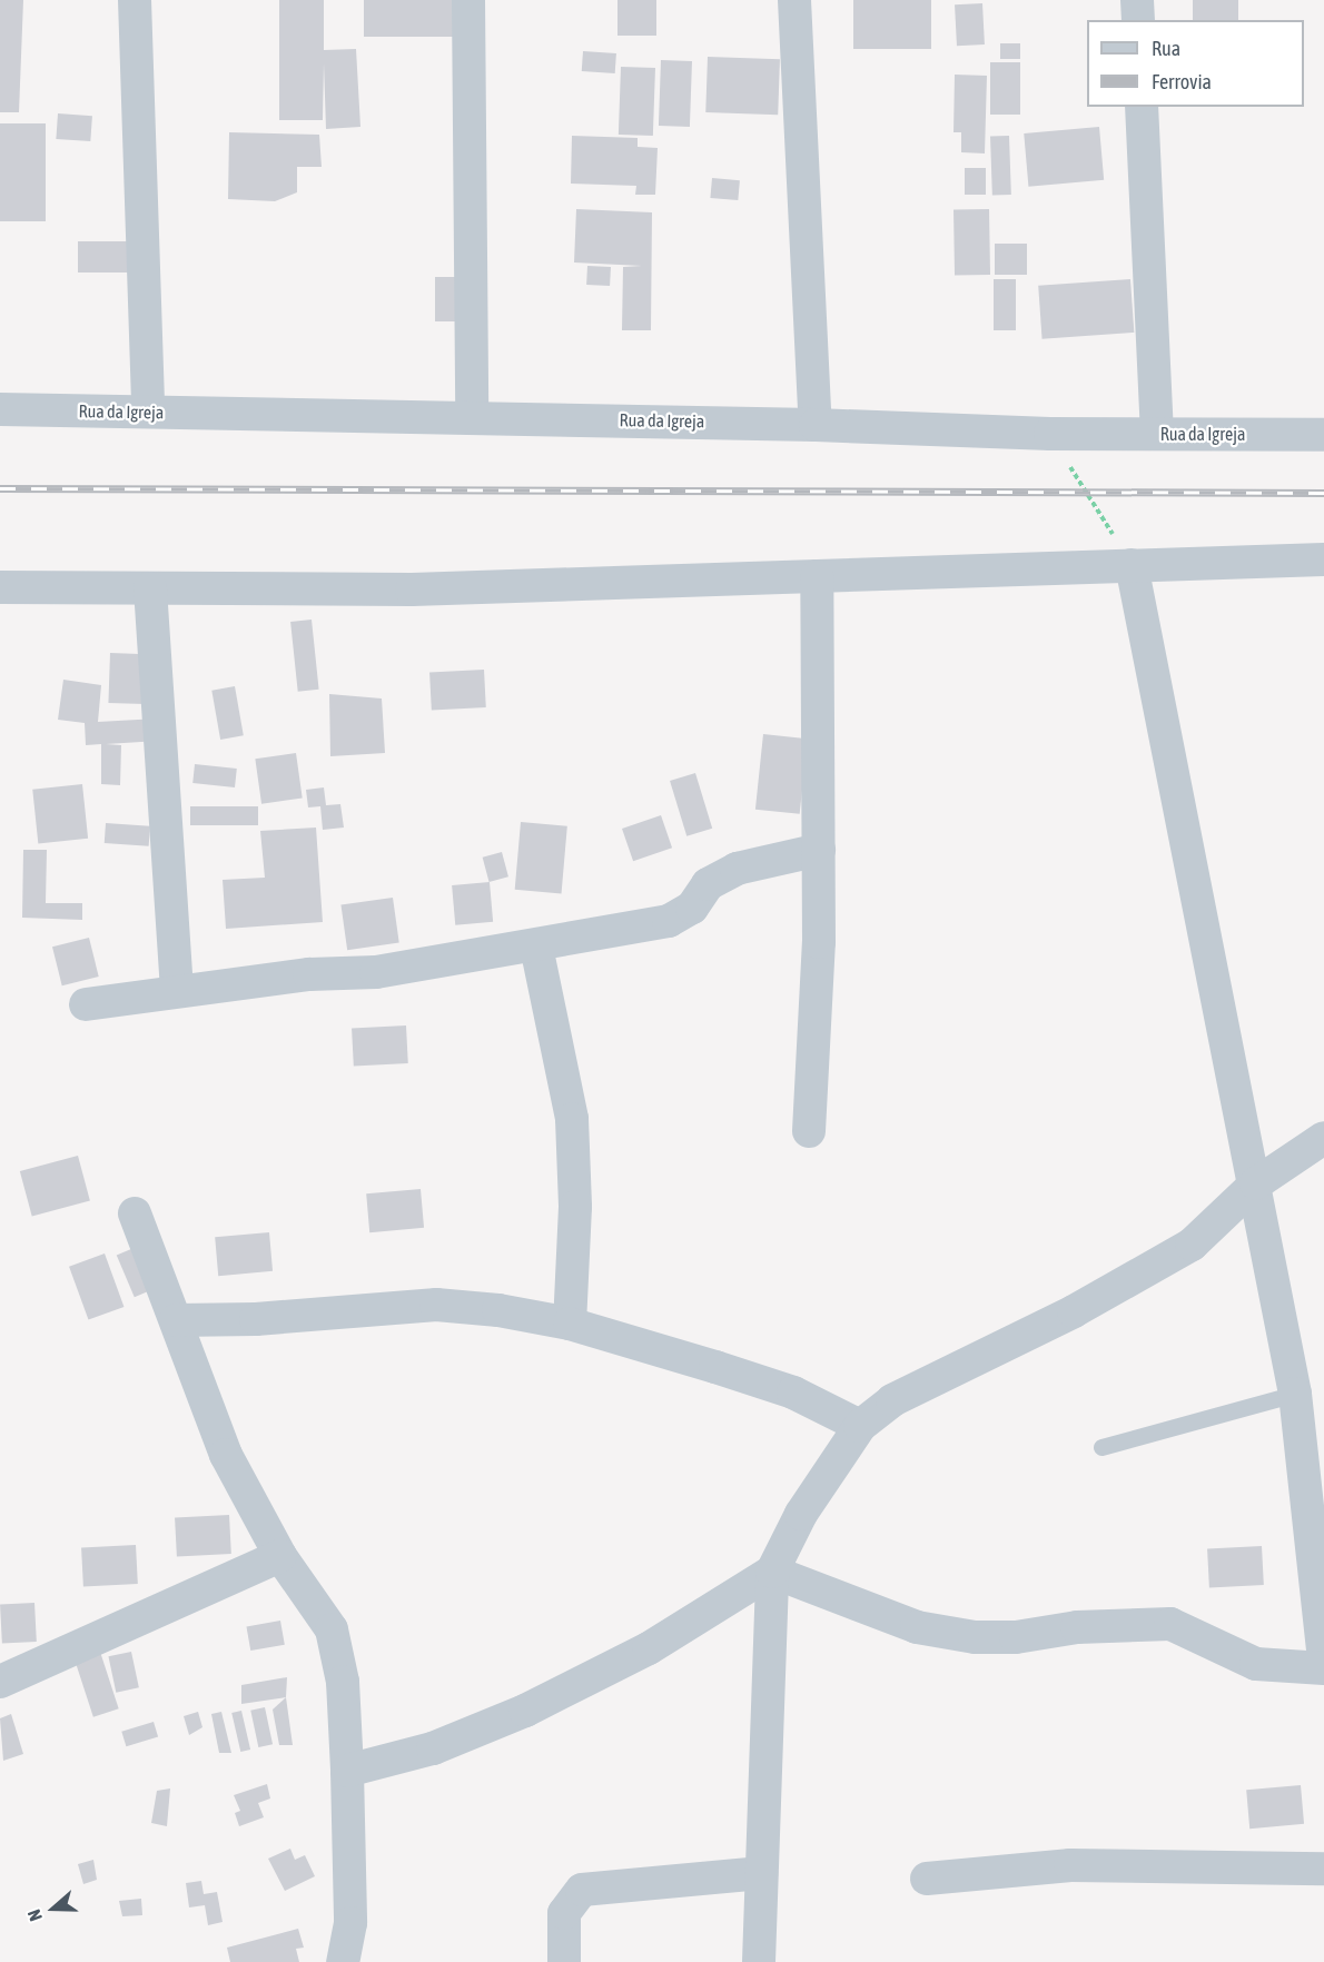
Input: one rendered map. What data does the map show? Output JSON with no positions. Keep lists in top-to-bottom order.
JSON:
{
  "streets": {
    "street": ["Rua da Igreja"]
  },
  "legend": ["Rua", "Ferrovia"],
  "north": "left"
}
